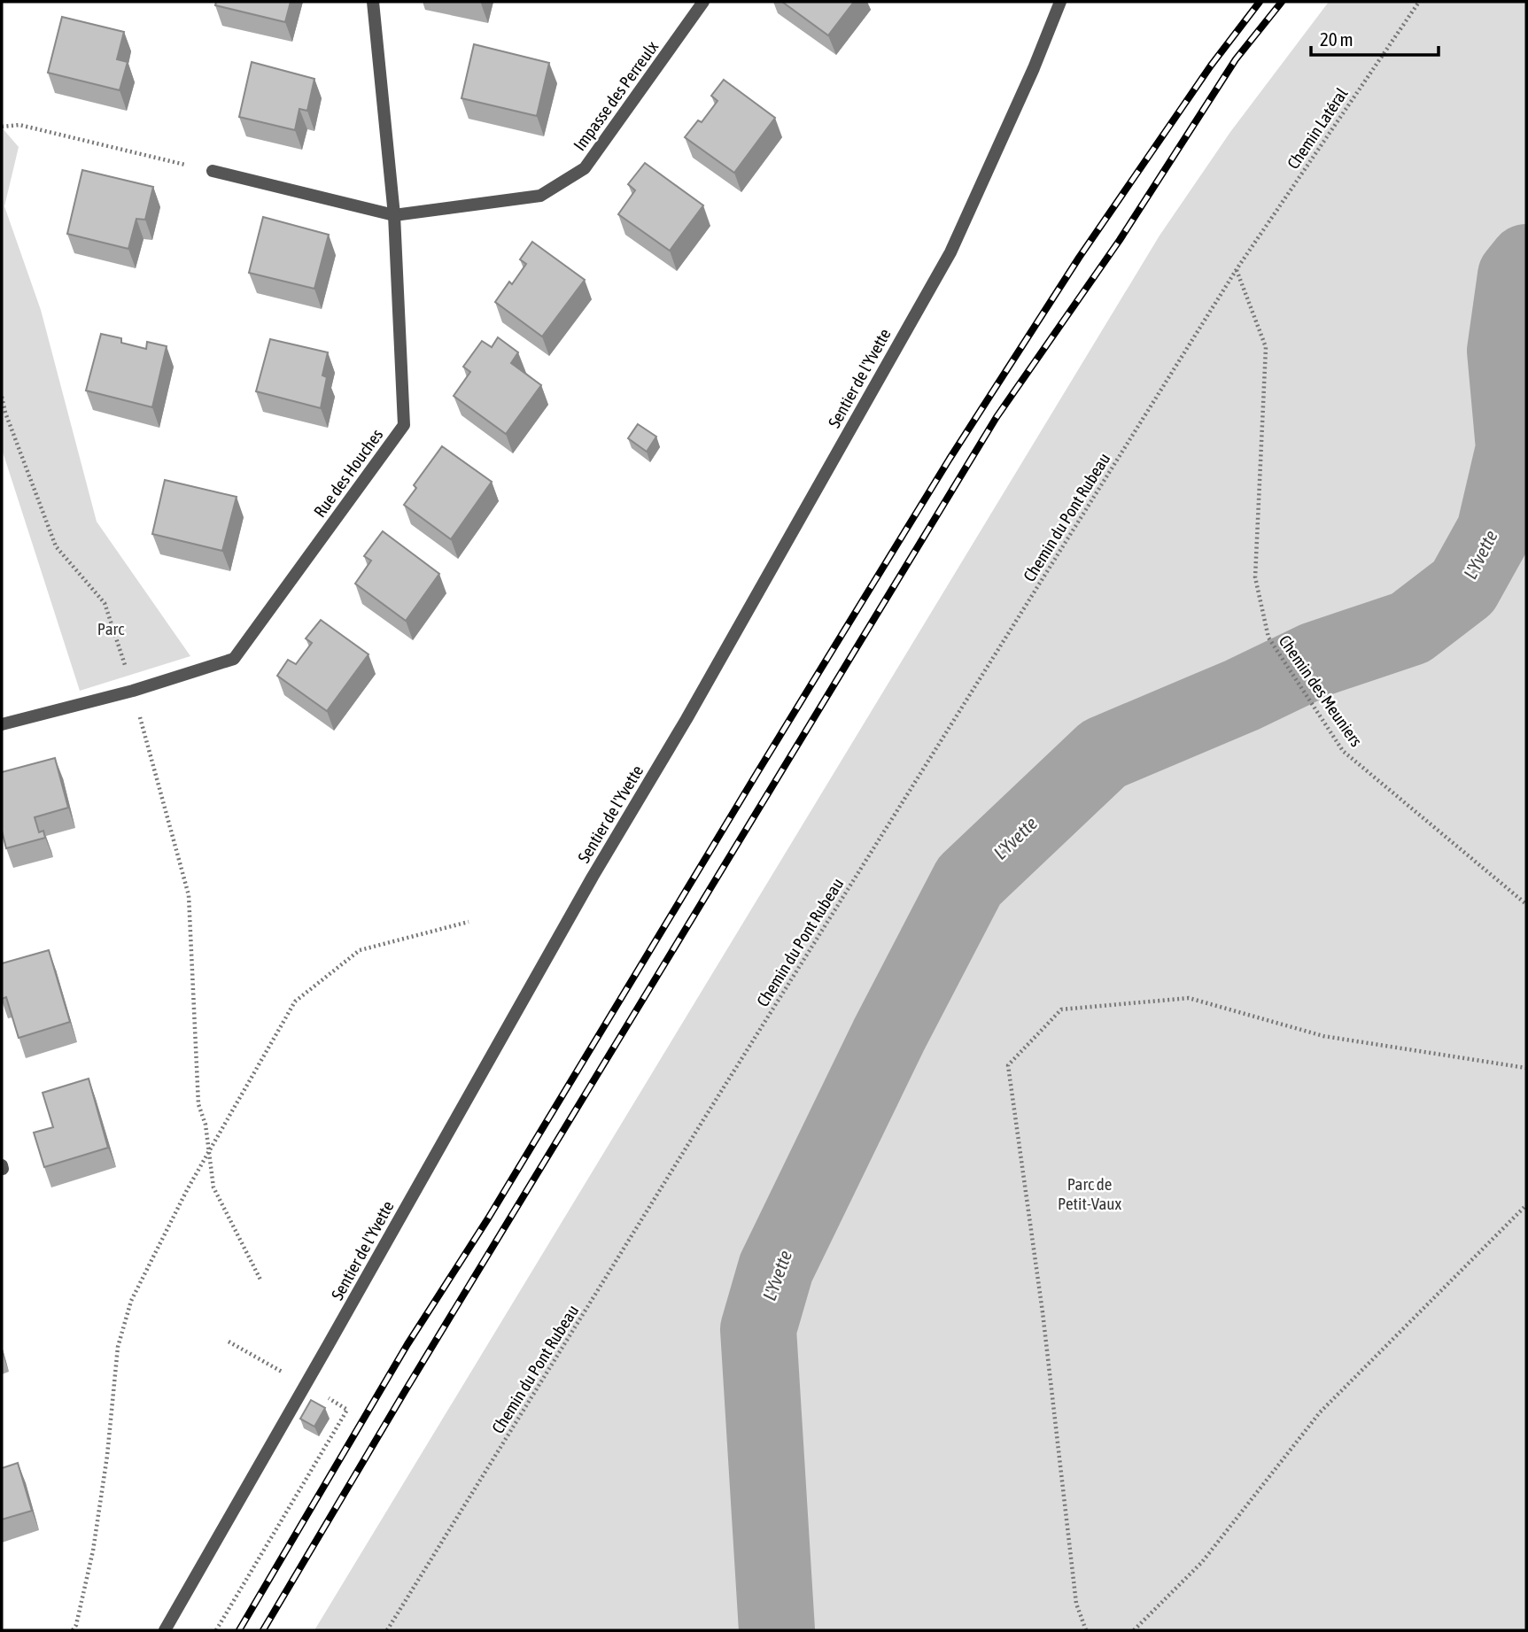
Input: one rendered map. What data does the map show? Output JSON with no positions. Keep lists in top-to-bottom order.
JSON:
{
  "streets": {
    "street": ["Impasse des Perreulx", "Sentier de l'Yvette", "Rue des Houches"],
    "path": ["Chemin Latéral", "Chemin du Pont Rubeau", "Chemin des Meuniers"]
  },
  "crossings": [
    ["Impasse des Perreulx", "Rue des Houches"],
    ["Chemin Latéral", "Chemin du Pont Rubeau"],
    ["Chemin Latéral", "Chemin des Meuniers"],
    ["Chemin du Pont Rubeau", "Chemin des Meuniers"]
  ],
  "water": ["L'Yvette"],
  "parks": ["Parc", "Parc de Petit-Vaux"],
  "scale_bar": "20 m"
}
